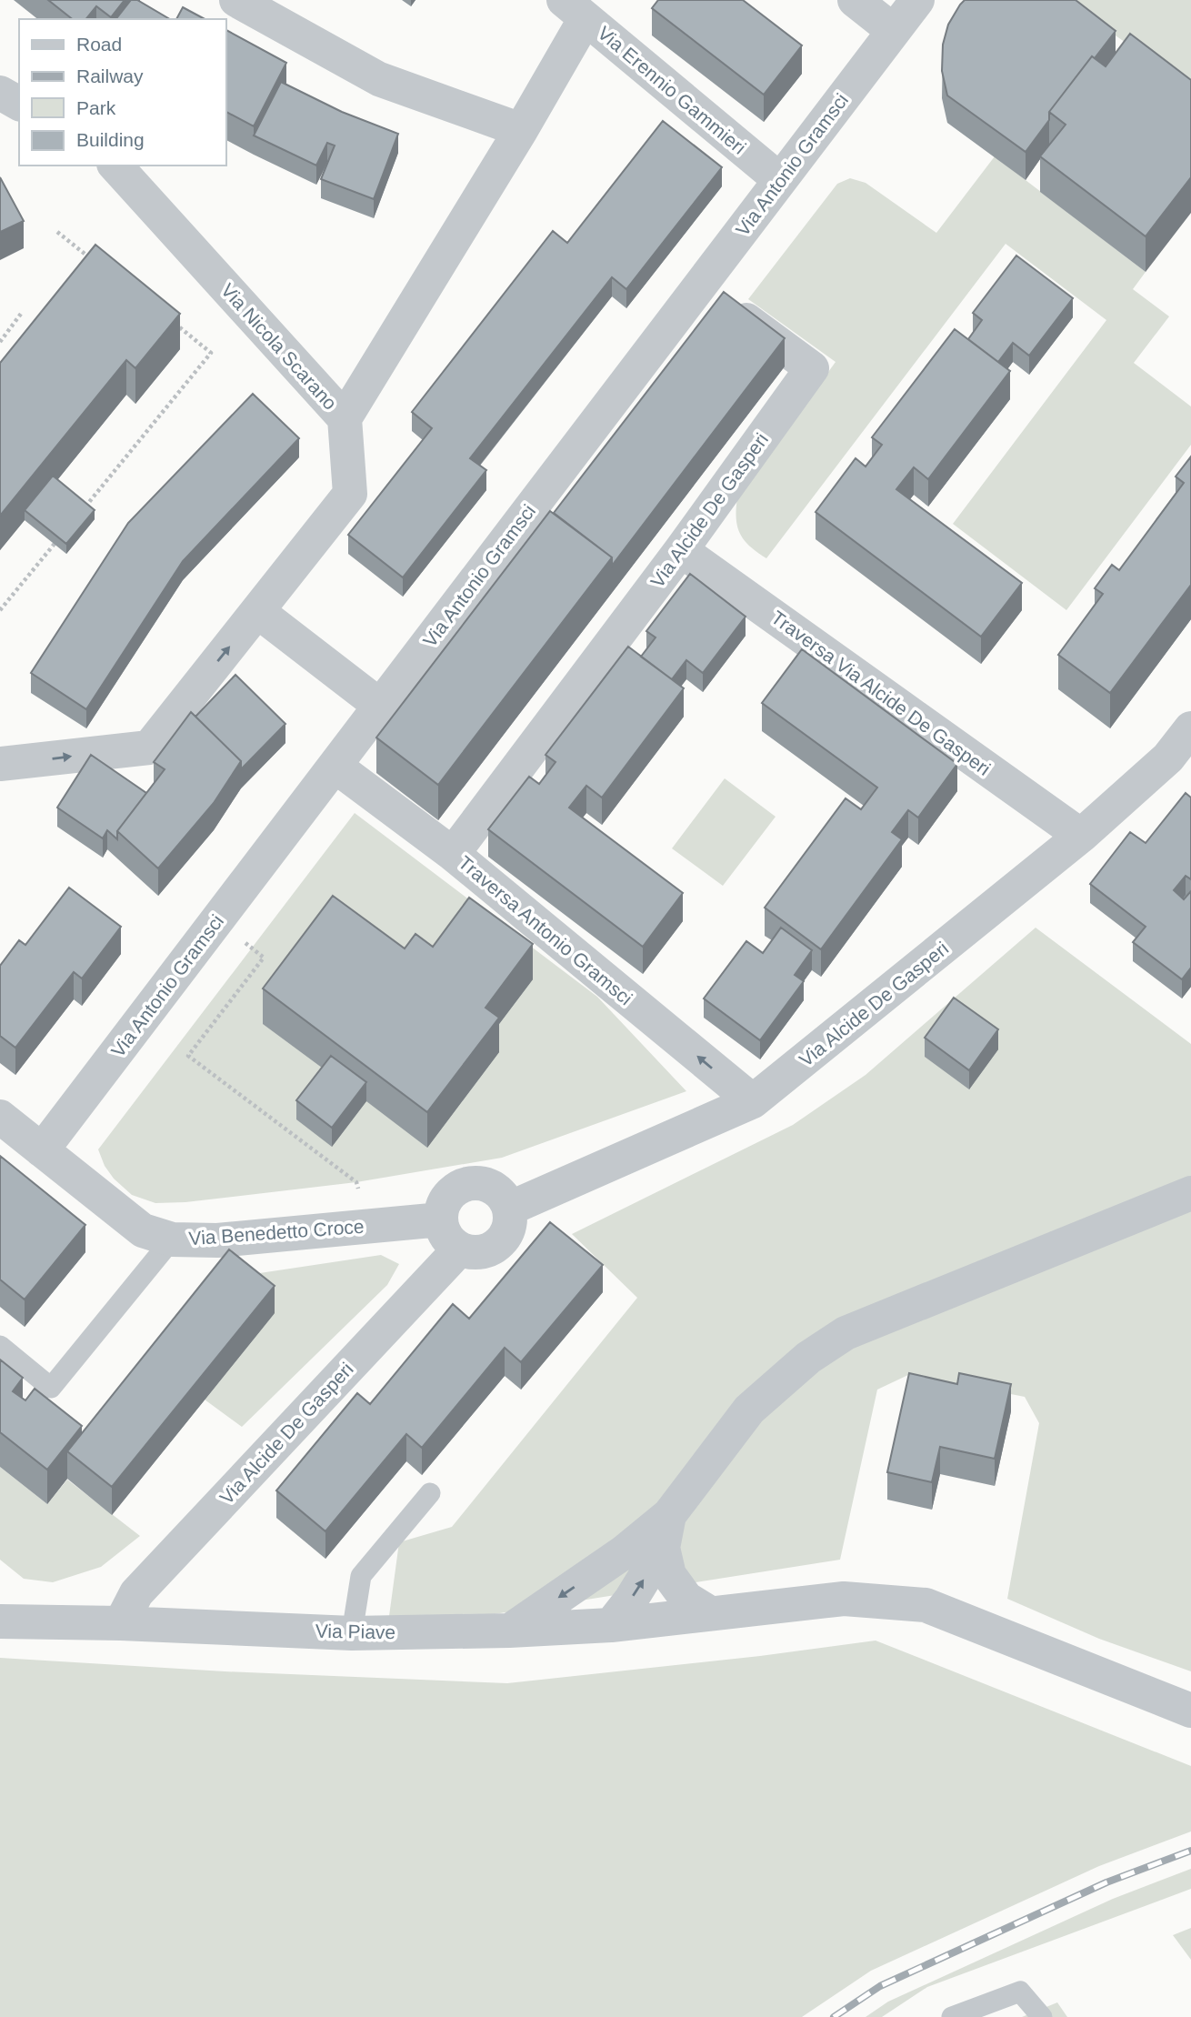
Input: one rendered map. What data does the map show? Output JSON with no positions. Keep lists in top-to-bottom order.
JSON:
{
  "streets": {
    "street": [
      "Via Erennio Gammieri",
      "Via Antonio Gramsci",
      "Via Nicola Scarano",
      "Via Alcide De Gasperi",
      "Traversa Via Alcide De Gasperi",
      "Traversa Antonio Gramsci",
      "Via Benedetto Croce",
      "Via Piave"
    ]
  },
  "crossings": [
    ["Via Erennio Gammieri", "Via Antonio Gramsci"],
    ["Via Antonio Gramsci", "Via Alcide De Gasperi"],
    ["Via Antonio Gramsci", "Traversa Antonio Gramsci"],
    ["Via Antonio Gramsci", "Via Benedetto Croce"],
    ["Via Alcide De Gasperi", "Traversa Via Alcide De Gasperi"],
    ["Via Alcide De Gasperi", "Traversa Antonio Gramsci"],
    ["Via Alcide De Gasperi", "Via Benedetto Croce"],
    ["Via Alcide De Gasperi", "Via Piave"]
  ],
  "one_way": ["Traversa Antonio Gramsci"],
  "legend": [
    "Road",
    "Railway",
    "Park",
    "Building"
  ]
}
